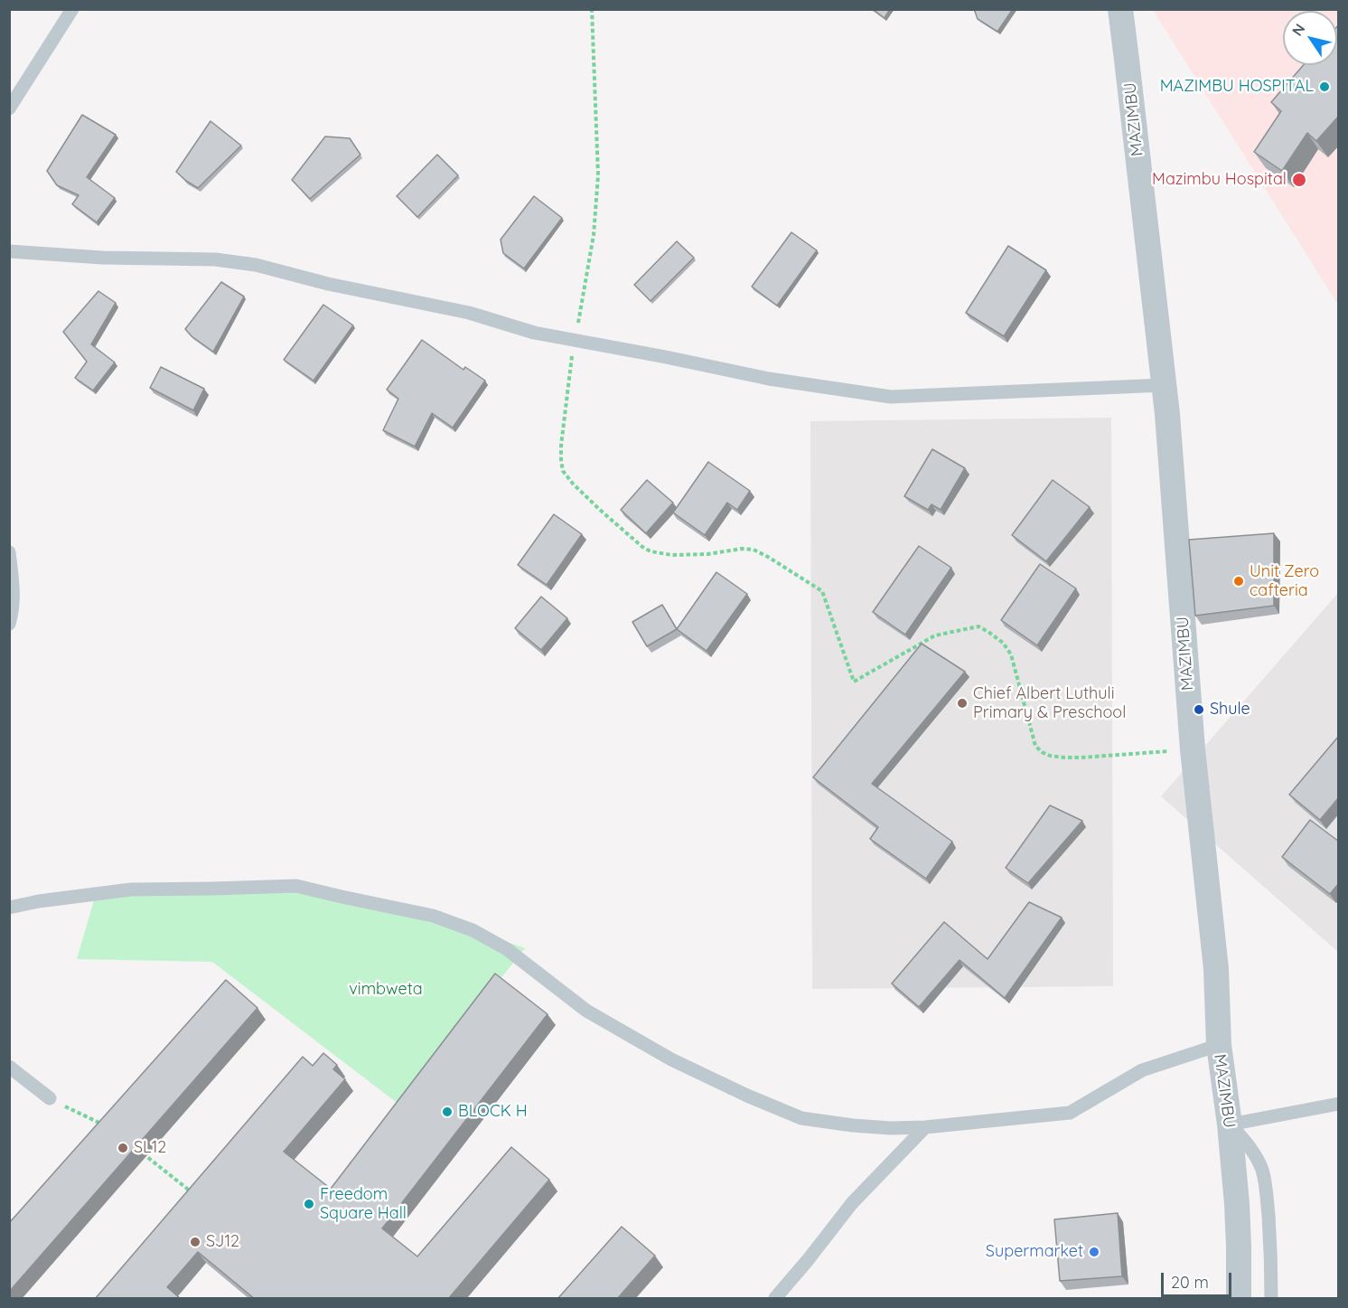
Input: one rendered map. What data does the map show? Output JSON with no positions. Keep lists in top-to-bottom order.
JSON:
{
  "streets": {
    "street": ["MAZIMBU"]
  },
  "parks": ["vimbweta"],
  "places": [
    "MAZIMBU HOSPITAL",
    "Mazimbu Hospital",
    "Unit Zero cafteria",
    "Chief Albert Luthuli Primary & Preschool",
    "Shule",
    "BLOCK H",
    "SL12",
    "Freedom Square Hall",
    "SJ12",
    "Supermarket"
  ],
  "scale_bar": "20 m",
  "north": "top left"
}
